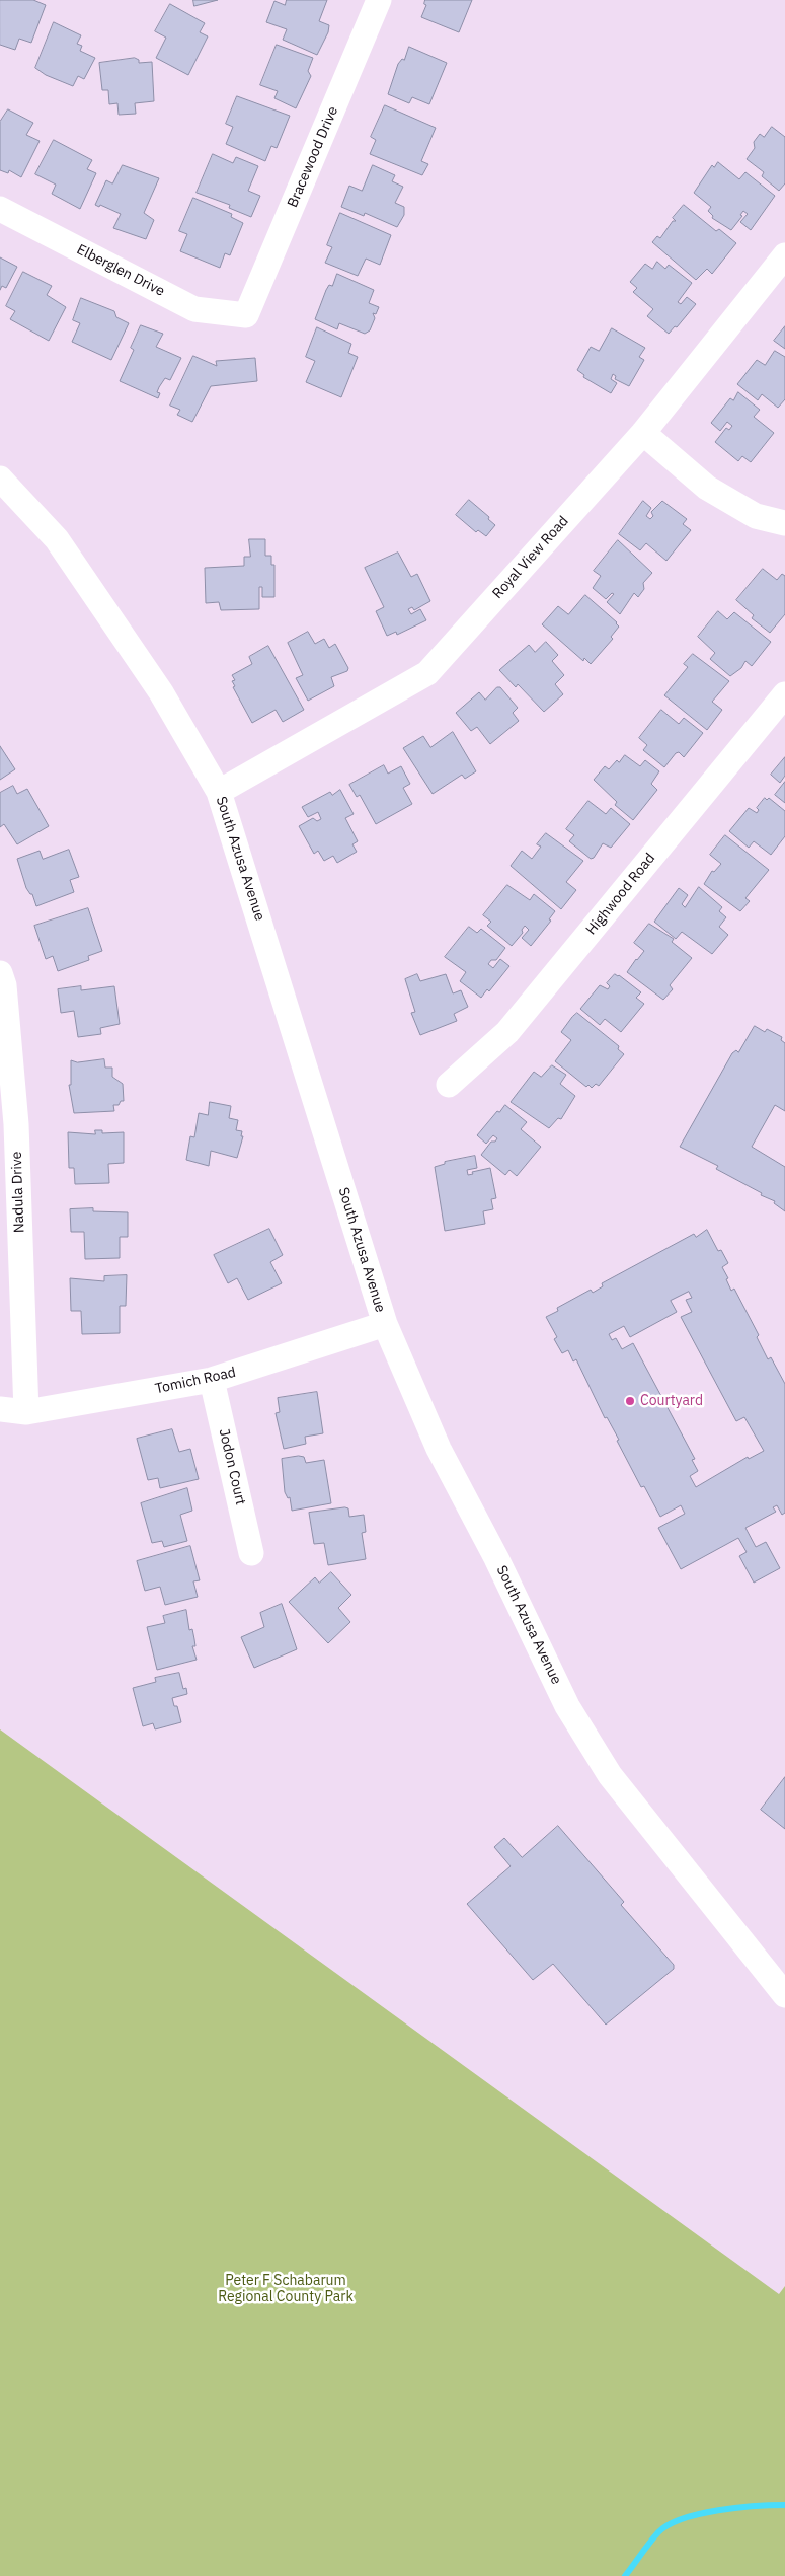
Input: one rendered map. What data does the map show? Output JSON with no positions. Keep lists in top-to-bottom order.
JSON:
{
  "streets": {
    "street": [
      "Bracewood Drive",
      "Elberglen Drive",
      "Royal View Road",
      "South Azusa Avenue",
      "Highwood Road",
      "Nadula Drive",
      "Tomich Road",
      "Jodon Court"
    ]
  },
  "crossings": [
    ["Bracewood Drive", "Elberglen Drive"],
    ["Royal View Road", "South Azusa Avenue"],
    ["South Azusa Avenue", "Tomich Road"],
    ["Nadula Drive", "Tomich Road"],
    ["Tomich Road", "Jodon Court"]
  ],
  "parks": ["Peter F Schabarum Regional County Park"],
  "places": ["Courtyard"]
}
